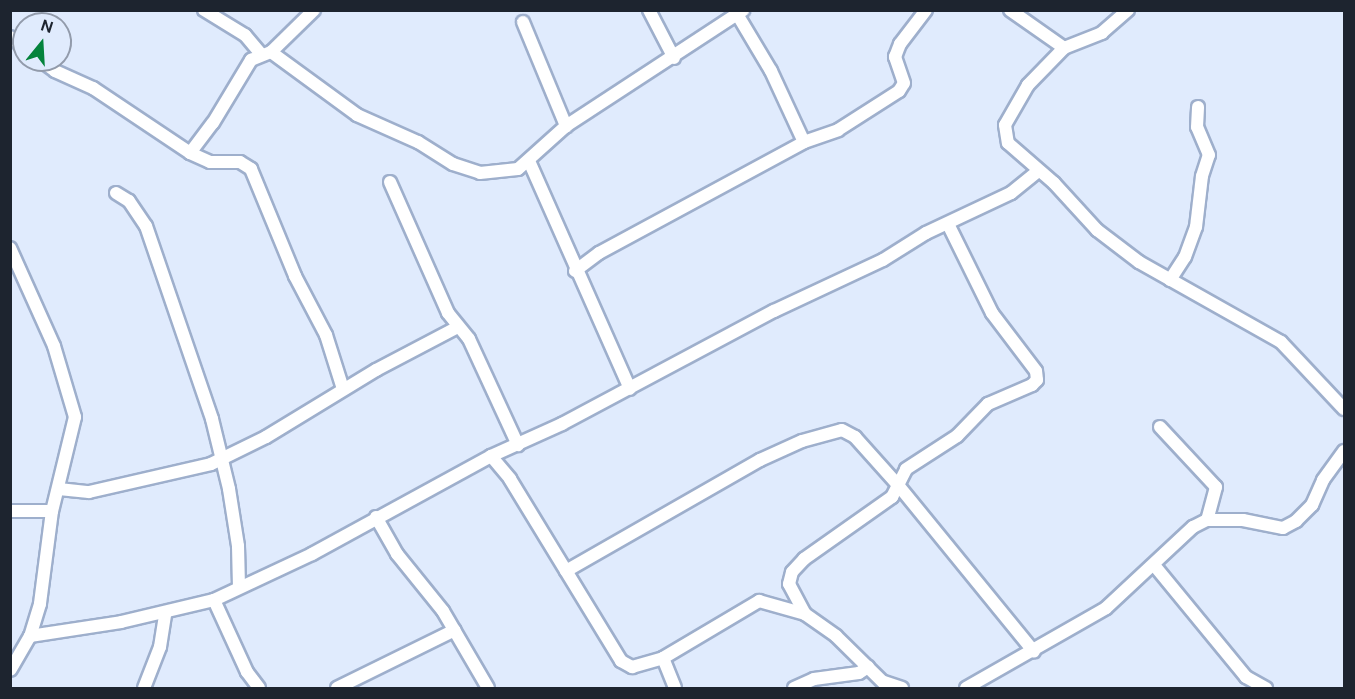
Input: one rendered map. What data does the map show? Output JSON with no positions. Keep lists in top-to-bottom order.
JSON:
{
  "north": "top"
}
